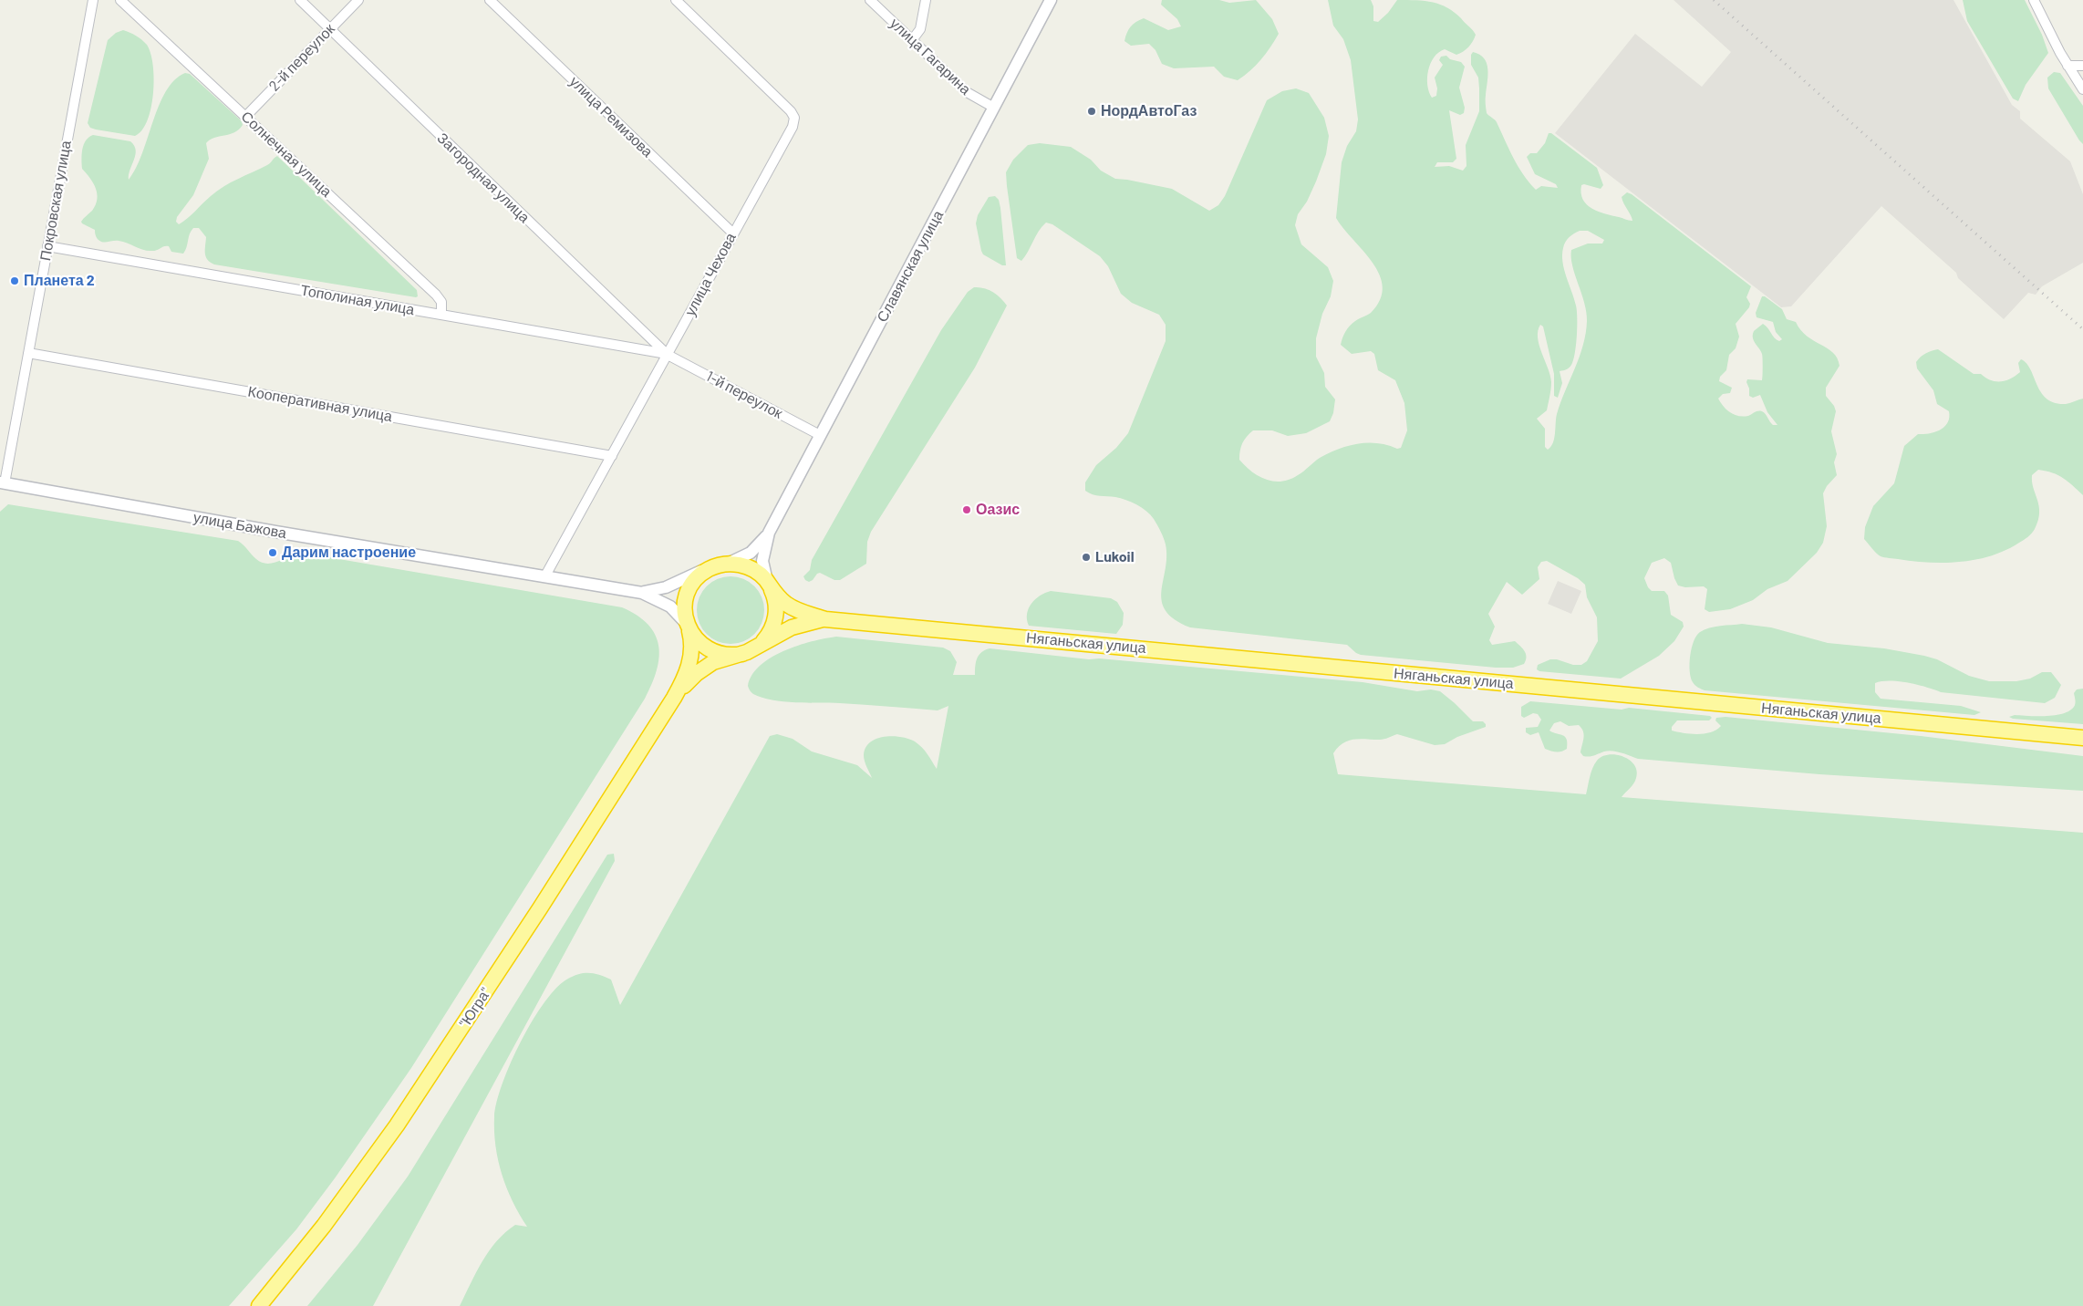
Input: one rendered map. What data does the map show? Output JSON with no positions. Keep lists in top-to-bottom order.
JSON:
{
  "streets": {
    "highway": ["Няганьская улица", "\"Югра\""],
    "street": [
      "улица Гагарина",
      "2-й переулок",
      "улица Ремизова",
      "Солнечная улица",
      "Загородная улица",
      "Покровская улица",
      "Славянская улица",
      "улица Чехова",
      "Тополиная улица",
      "1-й переулок",
      "Кооперативная улица",
      "улица Бажова"
    ]
  },
  "crossings": [
    ["улица Гагарина", "Славянская улица"],
    ["2-й переулок", "Солнечная улица"],
    ["2-й переулок", "Загородная улица"],
    ["улица Ремизова", "улица Чехова"],
    ["Солнечная улица", "Тополиная улица"],
    ["Загородная улица", "улица Чехова"],
    ["Загородная улица", "Тополиная улица"],
    ["Загородная улица", "1-й переулок"],
    ["Покровская улица", "Тополиная улица"],
    ["Покровская улица", "Кооперативная улица"],
    ["Покровская улица", "улица Бажова"],
    ["Славянская улица", "1-й переулок"],
    ["улица Чехова", "Тополиная улица"],
    ["улица Чехова", "1-й переулок"],
    ["улица Чехова", "Кооперативная улица"],
    ["улица Чехова", "улица Бажова"],
    ["Тополиная улица", "1-й переулок"]
  ],
  "places": [
    "НордАвтоГаз",
    "Планета 2",
    "Оазис",
    "Дарим настроение",
    "Lukoil"
  ]
}
